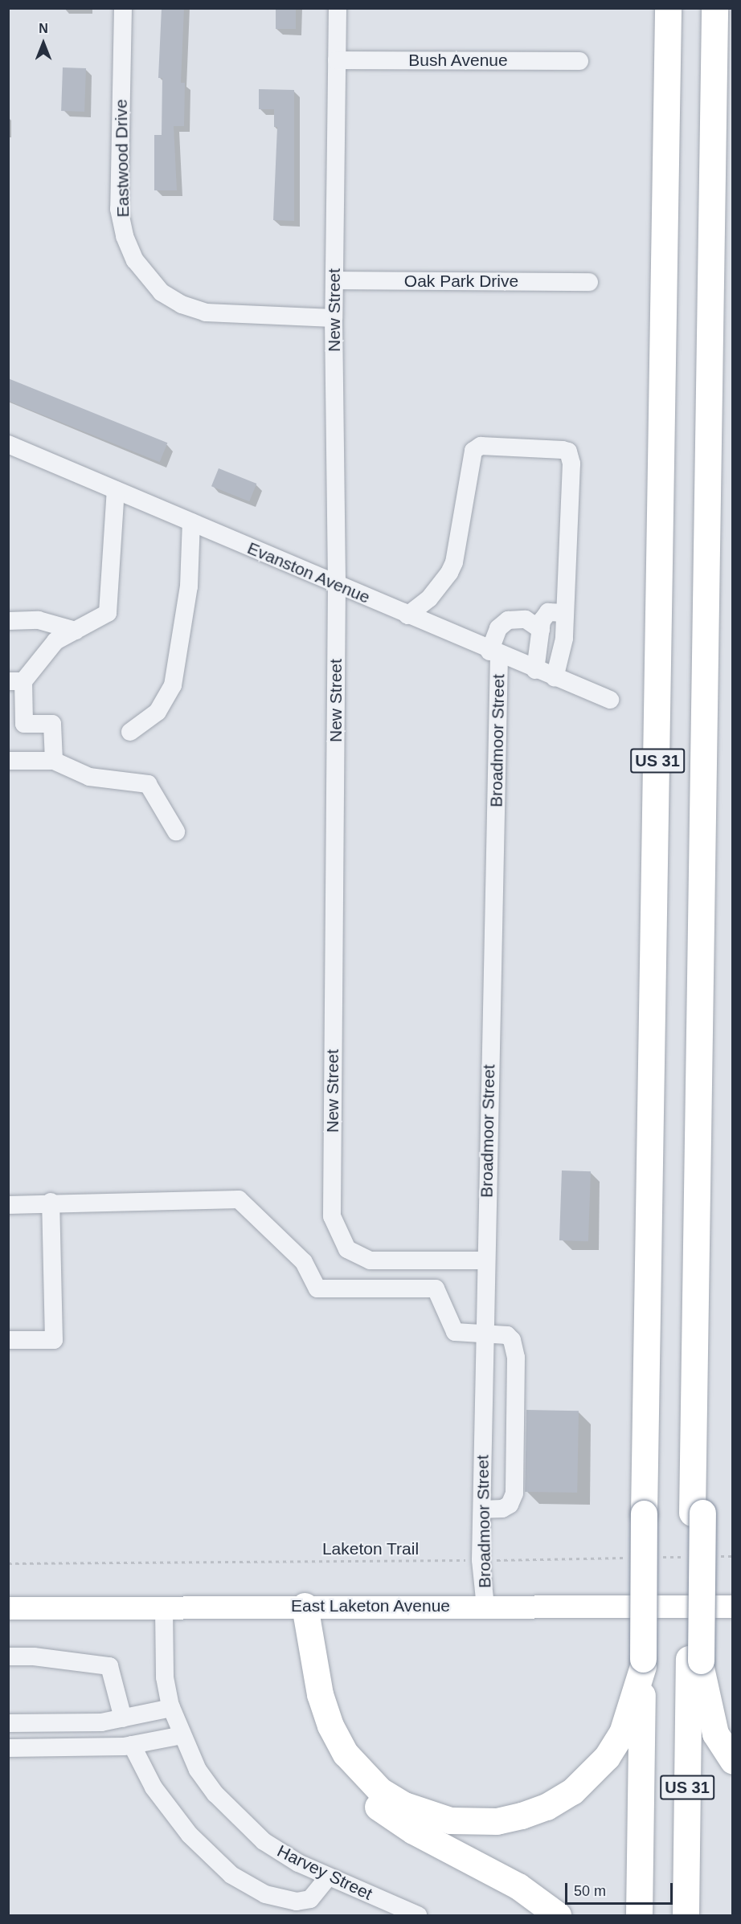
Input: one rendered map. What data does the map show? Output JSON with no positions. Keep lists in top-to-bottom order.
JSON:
{
  "streets": {
    "highway": ["US 31"],
    "main road": ["East Laketon Avenue"],
    "street": [
      "Bush Avenue",
      "Eastwood Drive",
      "Oak Park Drive",
      "New Street",
      "Evanston Avenue",
      "Broadmoor Street",
      "Harvey Street"
    ],
    "path": ["Laketon Trail"]
  },
  "crossings": [
    ["Bush Avenue", "New Street"],
    ["Eastwood Drive", "New Street"],
    ["Oak Park Drive", "New Street"],
    ["New Street", "Evanston Avenue"],
    ["New Street", "Broadmoor Street"],
    ["Evanston Avenue", "Broadmoor Street"],
    ["Broadmoor Street", "Laketon Trail"],
    ["Broadmoor Street", "East Laketon Avenue"],
    ["East Laketon Avenue", "Harvey Street"]
  ],
  "scale_bar": "50 m",
  "north": "top"
}
